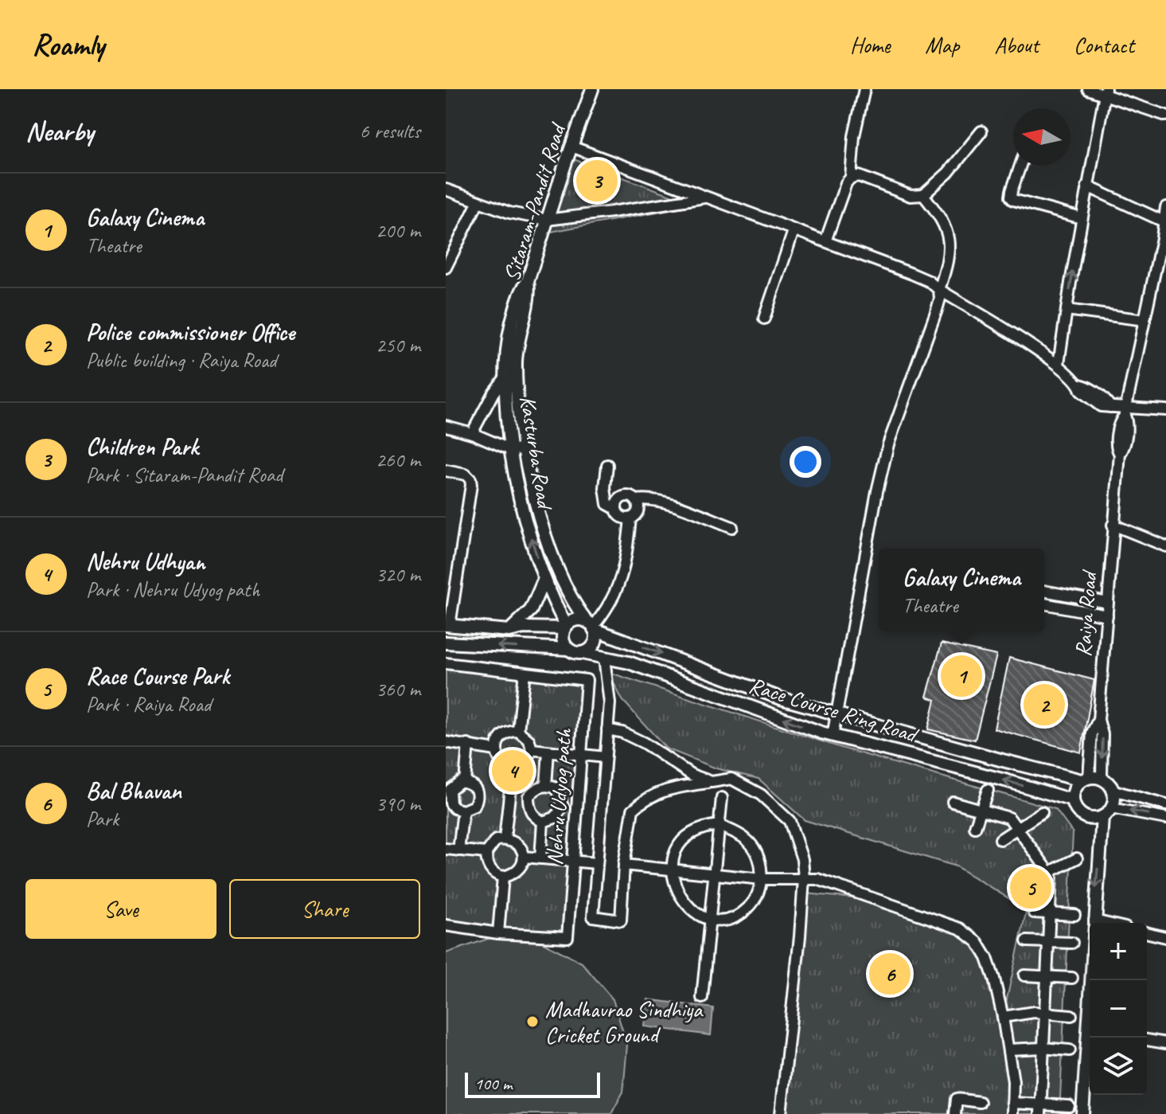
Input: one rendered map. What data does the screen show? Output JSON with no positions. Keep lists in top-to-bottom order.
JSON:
{
  "streets": {
    "main road": ["Sitaram-Pandit Road", "Kasturba Road", "Race Course Ring Road"],
    "street": ["Raiya Road", "Nehru Udyog path"]
  },
  "crossings": [
    ["Sitaram-Pandit Road", "Kasturba Road"],
    ["Sitaram-Pandit Road", "Race Course Ring Road"],
    ["Kasturba Road", "Race Course Ring Road"],
    ["Raiya Road", "Race Course Ring Road"]
  ],
  "one_way": ["Kasturba Road"],
  "places": ["Madhavrao Sindhiya Cricket Ground"],
  "scale_bar": "100 m",
  "north": "left",
  "page": {
    "header": "Roamly",
    "nav": [
      "Home",
      "Map",
      "About",
      "Contact"
    ],
    "heading": ["Nearby", "6 results"],
    "pins": [
      "3",
      "1",
      "2",
      "4",
      "5",
      "6"
    ],
    "list": [
      {
        "mark": "1",
        "name": "Galaxy Cinema",
        "note": "Theatre",
        "value": "200 m"
      },
      {
        "mark": "2",
        "name": "Police commissioner Office",
        "note": "Public building · Raiya Road",
        "value": "250 m"
      },
      {
        "mark": "3",
        "name": "Children Park",
        "note": "Park · Sitaram-Pandit Road",
        "value": "260 m"
      },
      {
        "mark": "4",
        "name": "Nehru Udhyan",
        "note": "Park · Nehru Udyog path",
        "value": "320 m"
      },
      {
        "mark": "5",
        "name": "Race Course Park",
        "note": "Park · Raiya Road",
        "value": "360 m"
      },
      {
        "mark": "6",
        "name": "Bal Bhavan",
        "note": "Park",
        "value": "390 m"
      }
    ],
    "popup": ["Galaxy Cinema", "Theatre"],
    "buttons": ["Save", "Share"],
    "map_buttons": ["+", "−"],
    "scale": "100 m"
  }
}
